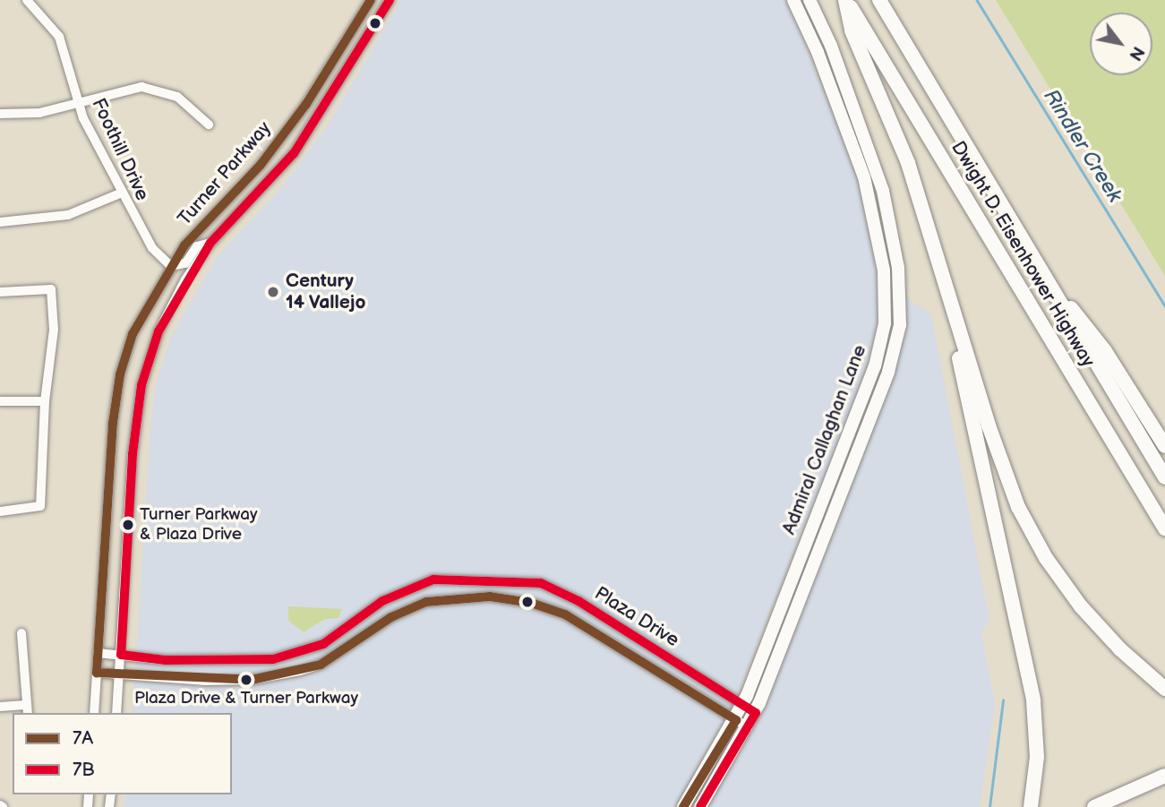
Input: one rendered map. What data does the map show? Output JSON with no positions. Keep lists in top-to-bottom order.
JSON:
{
  "streets": {
    "highway": ["Dwight D. Eisenhower Highway"],
    "main road": ["Admiral Callaghan Lane"],
    "street": ["Foothill Drive", "Turner Parkway", "Plaza Drive"]
  },
  "crossings": [
    ["Foothill Drive", "Turner Parkway"],
    ["Turner Parkway", "Plaza Drive"],
    ["Admiral Callaghan Lane", "Plaza Drive"]
  ],
  "water": ["Rindler Creek"],
  "places": ["Century 14 Vallejo", "Turner Parkway & Plaza Drive", "Plaza Drive & Turner Parkway"],
  "lines": ["transit line 7A", "transit line 7B"],
  "legend": ["7A", "7B"],
  "north": "bottom right"
}
